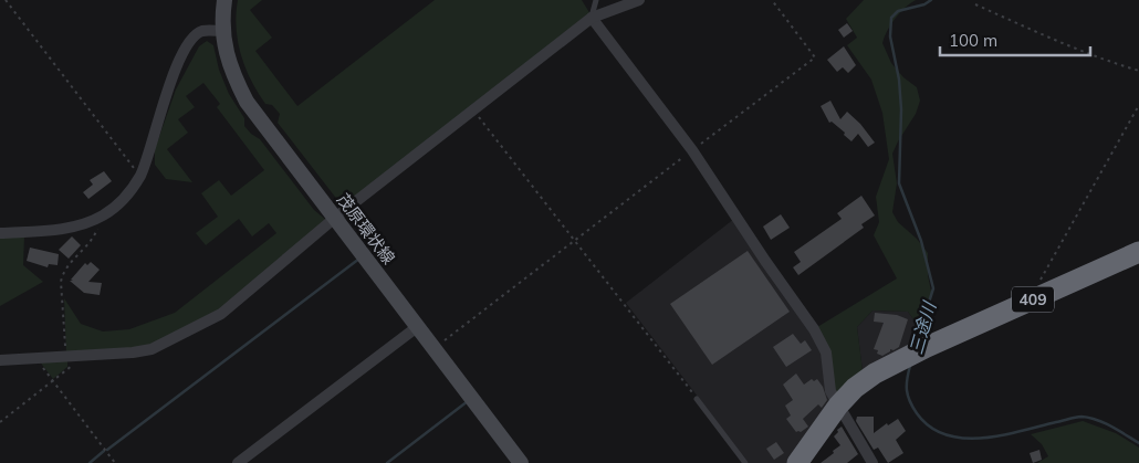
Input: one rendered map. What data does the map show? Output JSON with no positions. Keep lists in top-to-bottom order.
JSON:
{
  "streets": {
    "highway": ["409"],
    "main road": ["茂原環状線"]
  },
  "water": ["三途川"],
  "scale_bar": "100 m"
}
